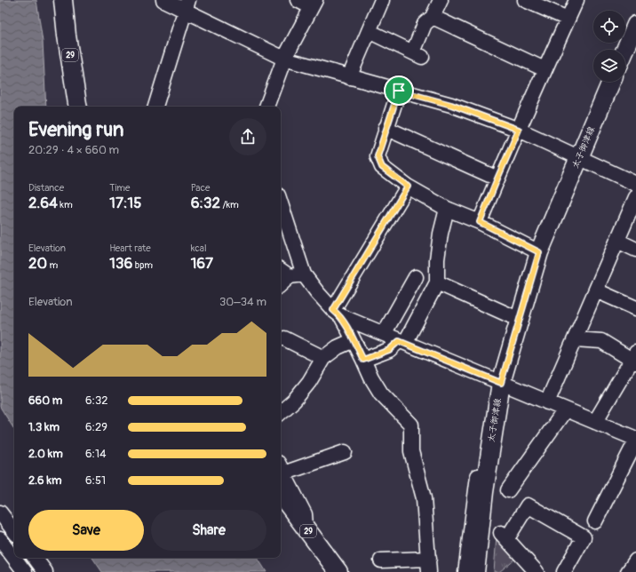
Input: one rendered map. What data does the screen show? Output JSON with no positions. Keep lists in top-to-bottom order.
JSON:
{
  "streets": {
    "main road": ["29", "太子御津線"]
  },
  "page": {
    "heading": ["Evening run", "20:29 · 4 × 660 m"],
    "stats": [
      ["Distance", "2.64 km"],
      ["Time", "17:15"],
      ["Pace", "6:32 /km"],
      ["Elevation", "20 m"],
      ["Heart rate", "136 bpm"],
      ["kcal", "167"]
    ],
    "chart": ["Elevation", "30–34 m"],
    "list": [
      {
        "name": "660 m",
        "note": "6:32"
      },
      {
        "name": "1.3 km",
        "note": "6:29"
      },
      {
        "name": "2.0 km",
        "note": "6:14"
      },
      {
        "name": "2.6 km",
        "note": "6:51"
      }
    ],
    "buttons": ["Save", "Share"]
  }
}
